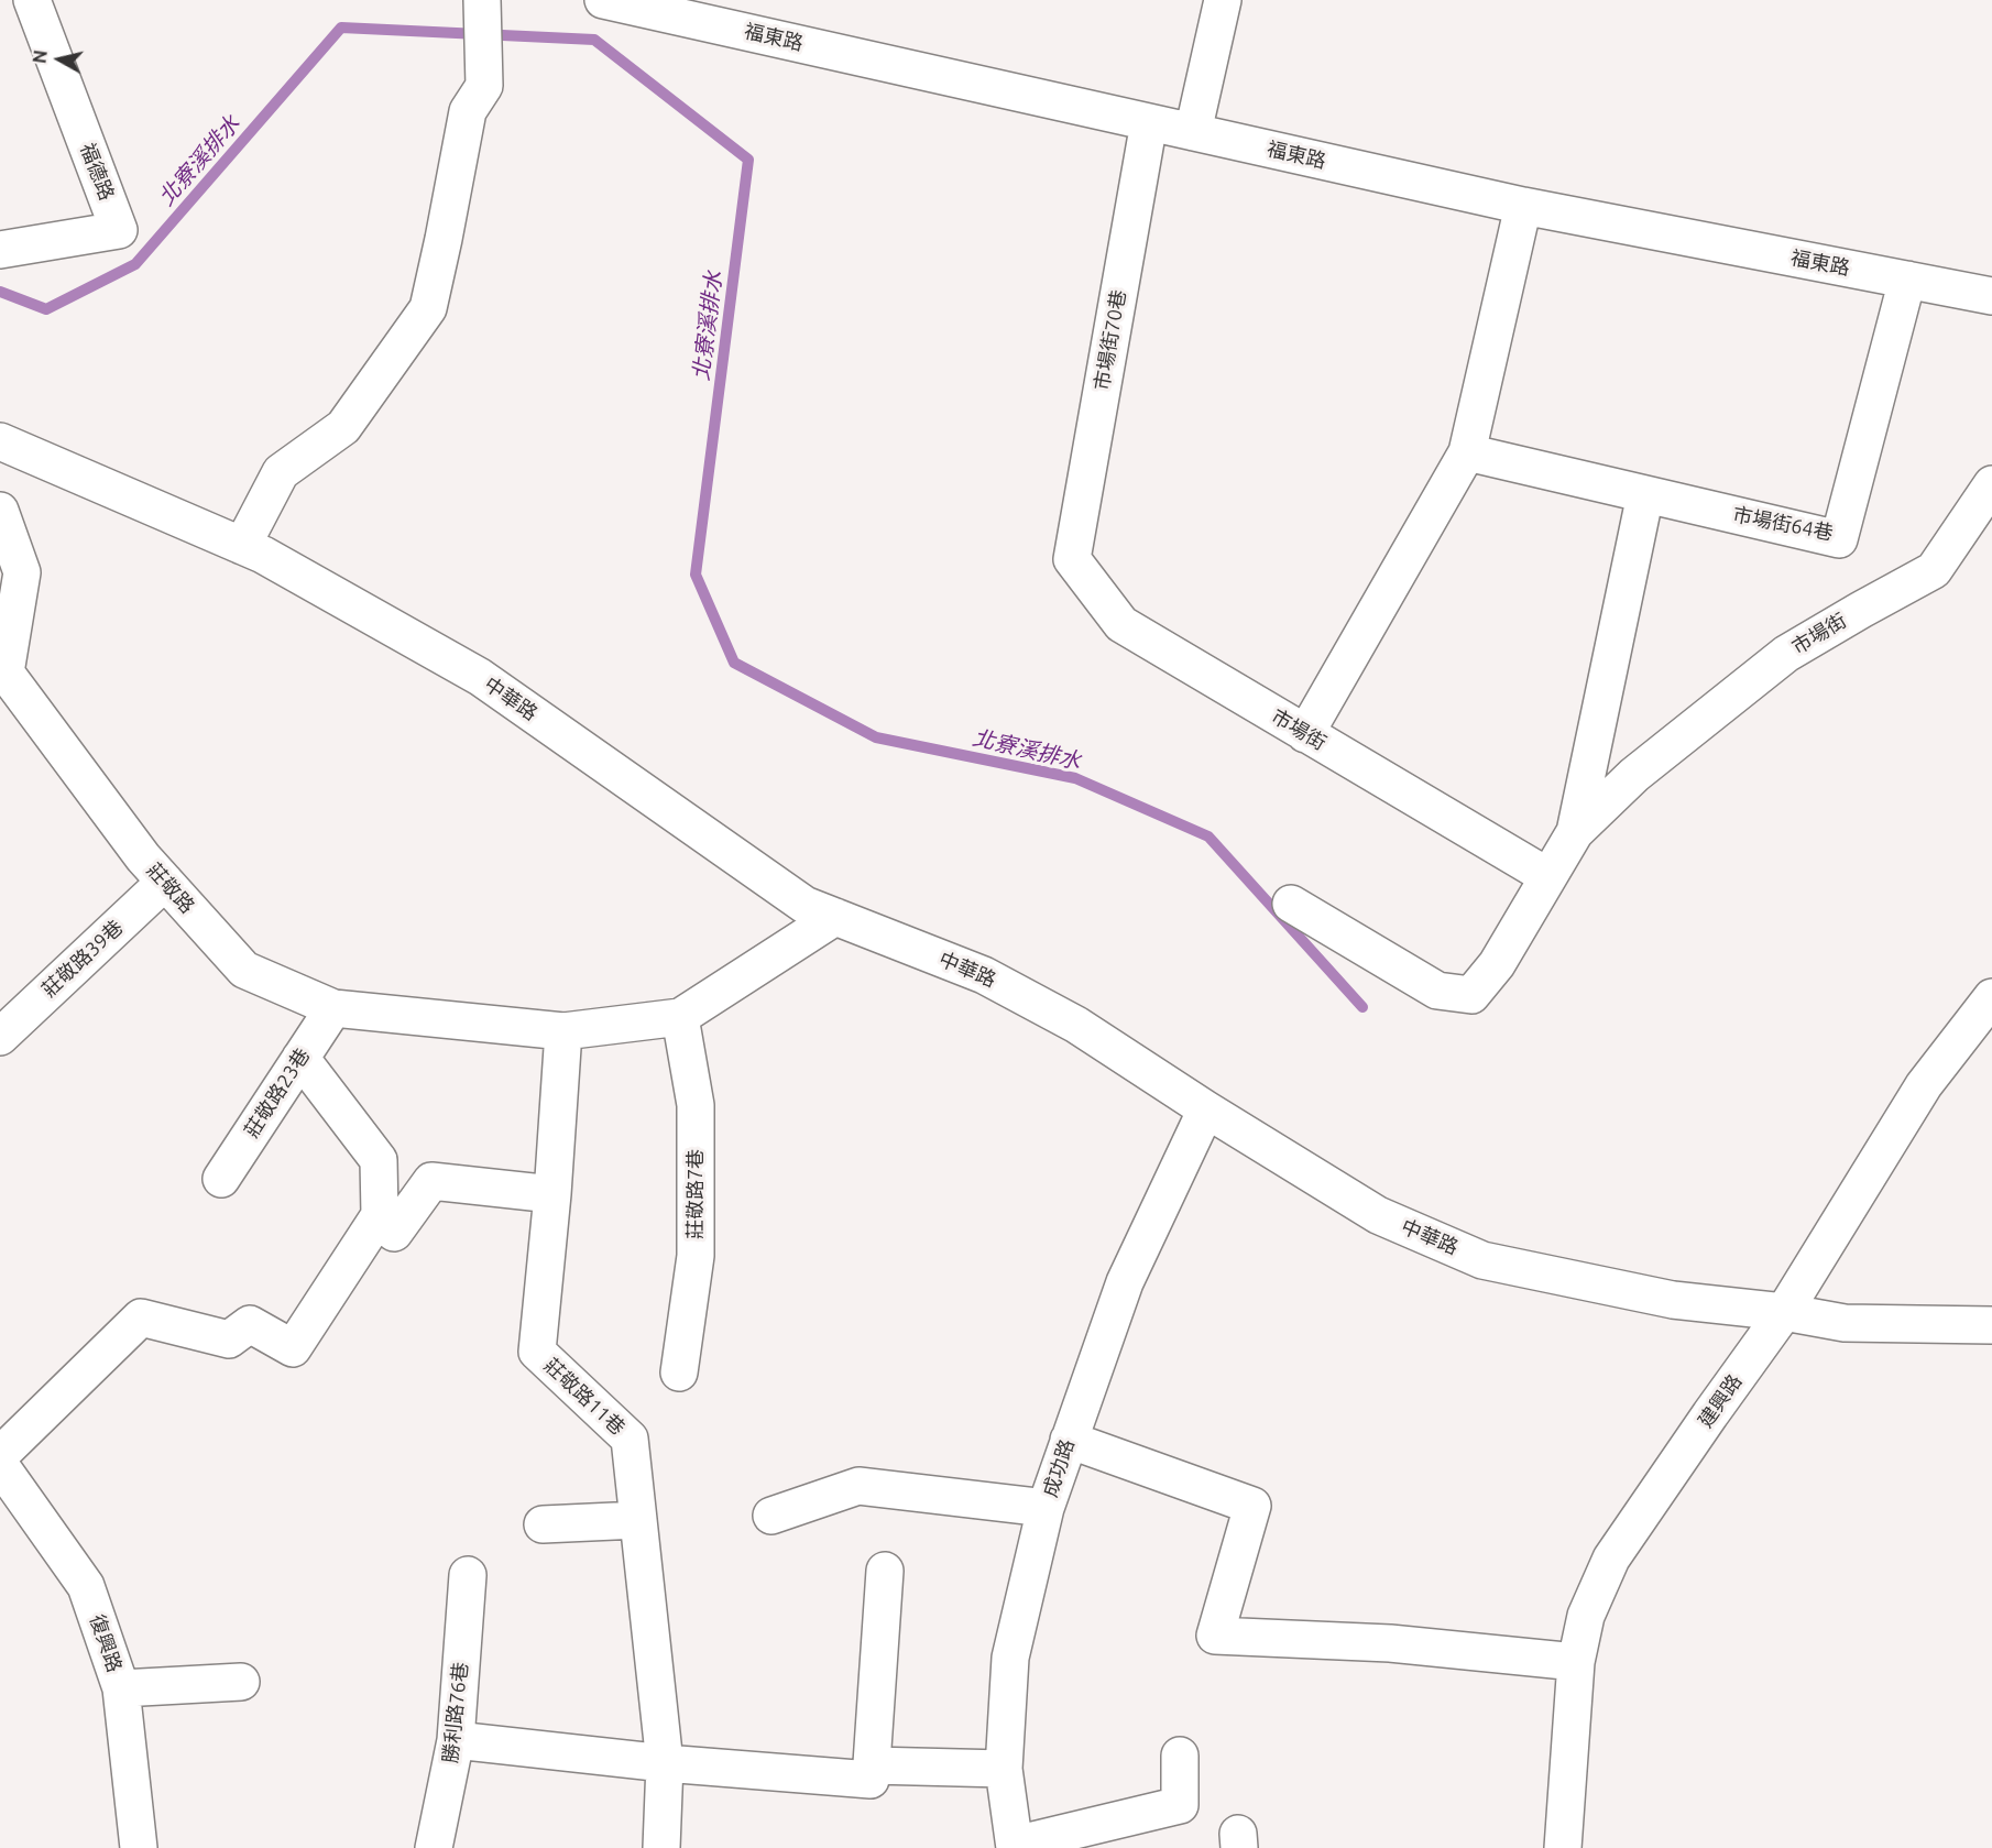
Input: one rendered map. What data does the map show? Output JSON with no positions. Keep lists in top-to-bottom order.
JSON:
{
  "streets": {
    "street": [
      "福東路",
      "福德路",
      "市場街70巷",
      "市場街64巷",
      "市場街",
      "中華路",
      "莊敬路",
      "莊敬路39巷",
      "莊敬路23巷",
      "莊敬路7巷",
      "莊敬路11巷",
      "建興路",
      "成功路",
      "復興路",
      "勝利路76巷"
    ]
  },
  "crossings": [
    ["福東路", "市場街70巷"],
    ["福東路", "市場街64巷"],
    ["市場街70巷", "市場街"],
    ["市場街64巷", "市場街"],
    ["中華路", "建興路"],
    ["中華路", "成功路"],
    ["莊敬路", "莊敬路39巷"],
    ["莊敬路", "莊敬路23巷"],
    ["莊敬路", "莊敬路7巷"],
    ["莊敬路", "莊敬路11巷"]
  ],
  "water": ["北寮溪排水"],
  "north": "left"
}
